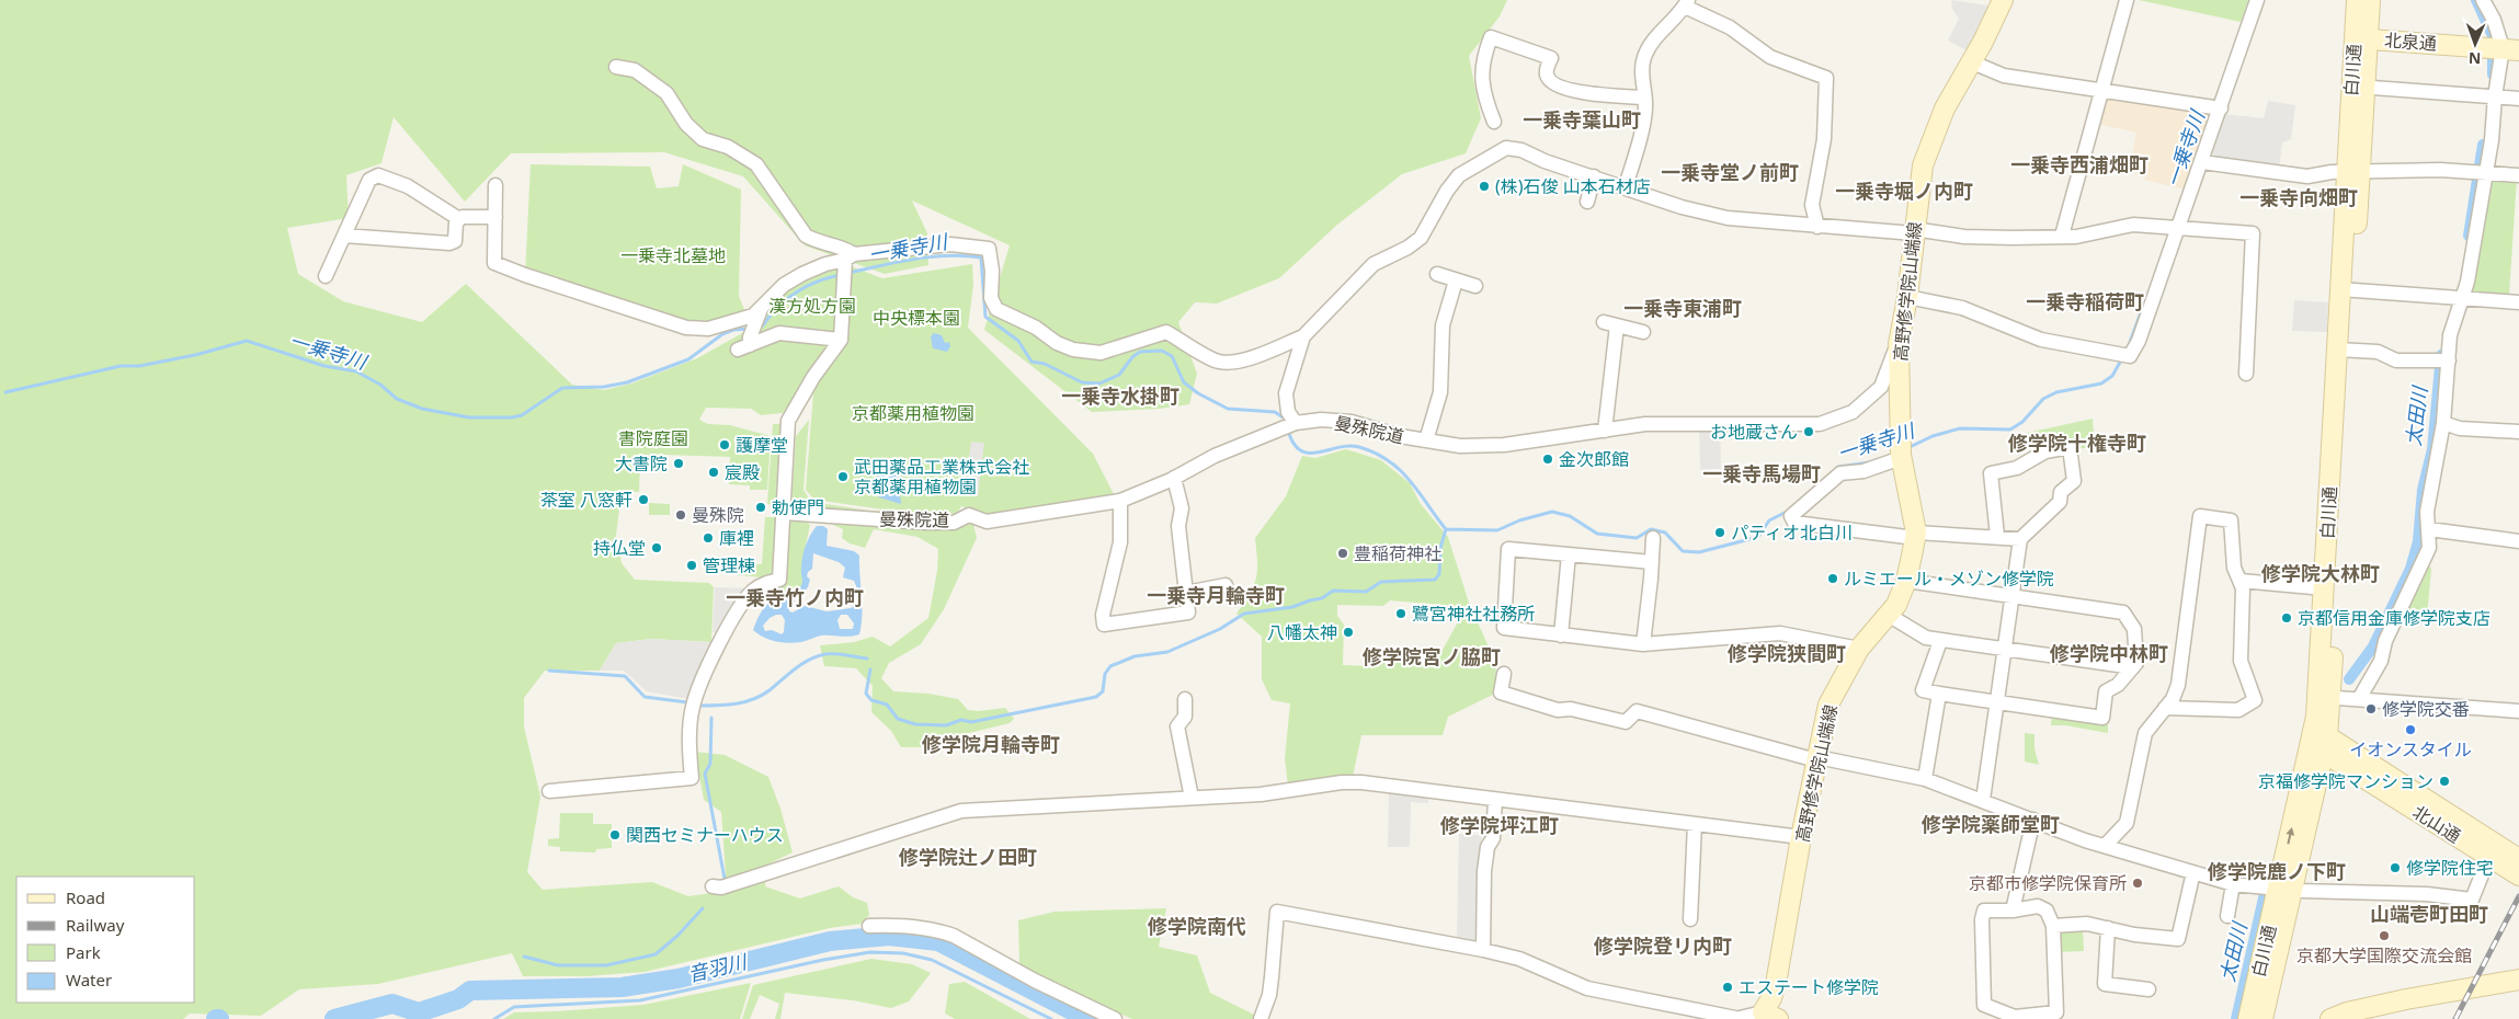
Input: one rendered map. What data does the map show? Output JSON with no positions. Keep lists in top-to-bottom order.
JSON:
{
  "streets": {
    "street": [
      "北泉通",
      "白川通",
      "高野修学院山端線",
      "曼殊院道",
      "北山通"
    ]
  },
  "crossings": [
    ["北泉通", "白川通"],
    ["白川通", "北山通"],
    ["高野修学院山端線", "曼殊院道"]
  ],
  "districts": [
    "一乗寺葉山町",
    "一乗寺西浦畑町",
    "一乗寺堂ノ前町",
    "一乗寺堀ノ内町",
    "一乗寺向畑町",
    "一乗寺稲荷町",
    "一乗寺東浦町",
    "一乗寺水掛町",
    "修学院十権寺町",
    "一乗寺馬場町",
    "修学院大林町",
    "一乗寺月輪寺町",
    "一乗寺竹ノ内町",
    "修学院狭間町",
    "修学院中林町",
    "修学院宮ノ脇町",
    "修学院月輪寺町",
    "修学院薬師堂町",
    "修学院坪江町",
    "修学院辻ノ田町",
    "修学院鹿ノ下町",
    "山端壱町田町",
    "修学院南代",
    "修学院登リ内町"
  ],
  "water": ["一乗寺川", "太田川", "音羽川"],
  "parks": [
    "一乗寺北墓地",
    "漢方処方園",
    "中央標本園",
    "京都薬用植物園",
    "書院庭園"
  ],
  "places": [
    "(株)石俊 山本石材店",
    "お地蔵さん",
    "護摩堂",
    "金次郎館",
    "大書院",
    "宸殿",
    "武田薬品工業株式会社 京都薬用植物園",
    "茶室 八窓軒",
    "勅使門",
    "曼殊院",
    "パティオ北白川",
    "庫裡",
    "持仏堂",
    "豊稲荷神社",
    "管理棟",
    "ルミエール・メゾン修学院",
    "鷺宮神社社務所",
    "京都信用金庫修学院支店",
    "八幡太神",
    "修学院交番",
    "イオンスタイル",
    "京福修学院マンション",
    "関西セミナーハウス",
    "修学院住宅",
    "京都市修学院保育所",
    "京都大学国際交流会館",
    "エステート修学院"
  ],
  "legend": [
    "Road",
    "Railway",
    "Park",
    "Water"
  ],
  "north": "bottom"
}
